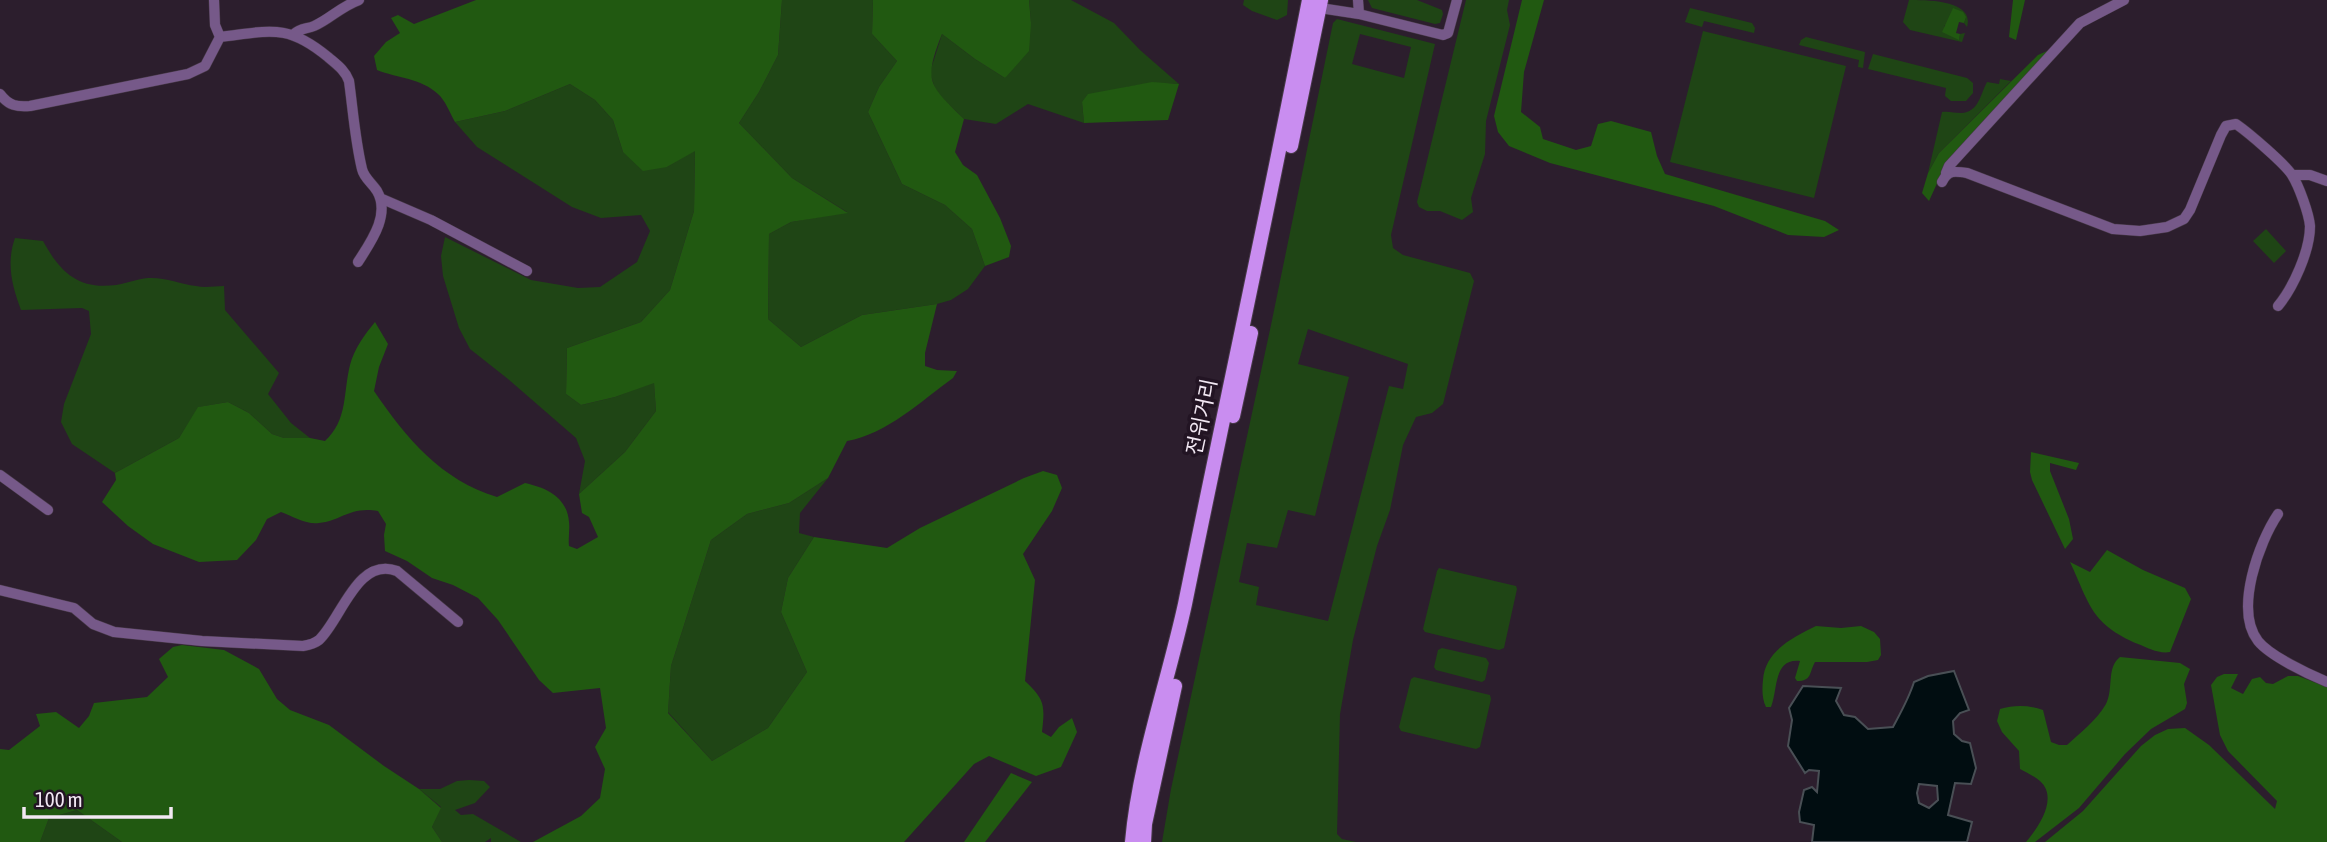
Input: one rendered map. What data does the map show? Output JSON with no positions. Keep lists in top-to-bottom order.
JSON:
{
  "streets": {
    "main road": ["전위거리"]
  },
  "scale_bar": "100 m"
}
